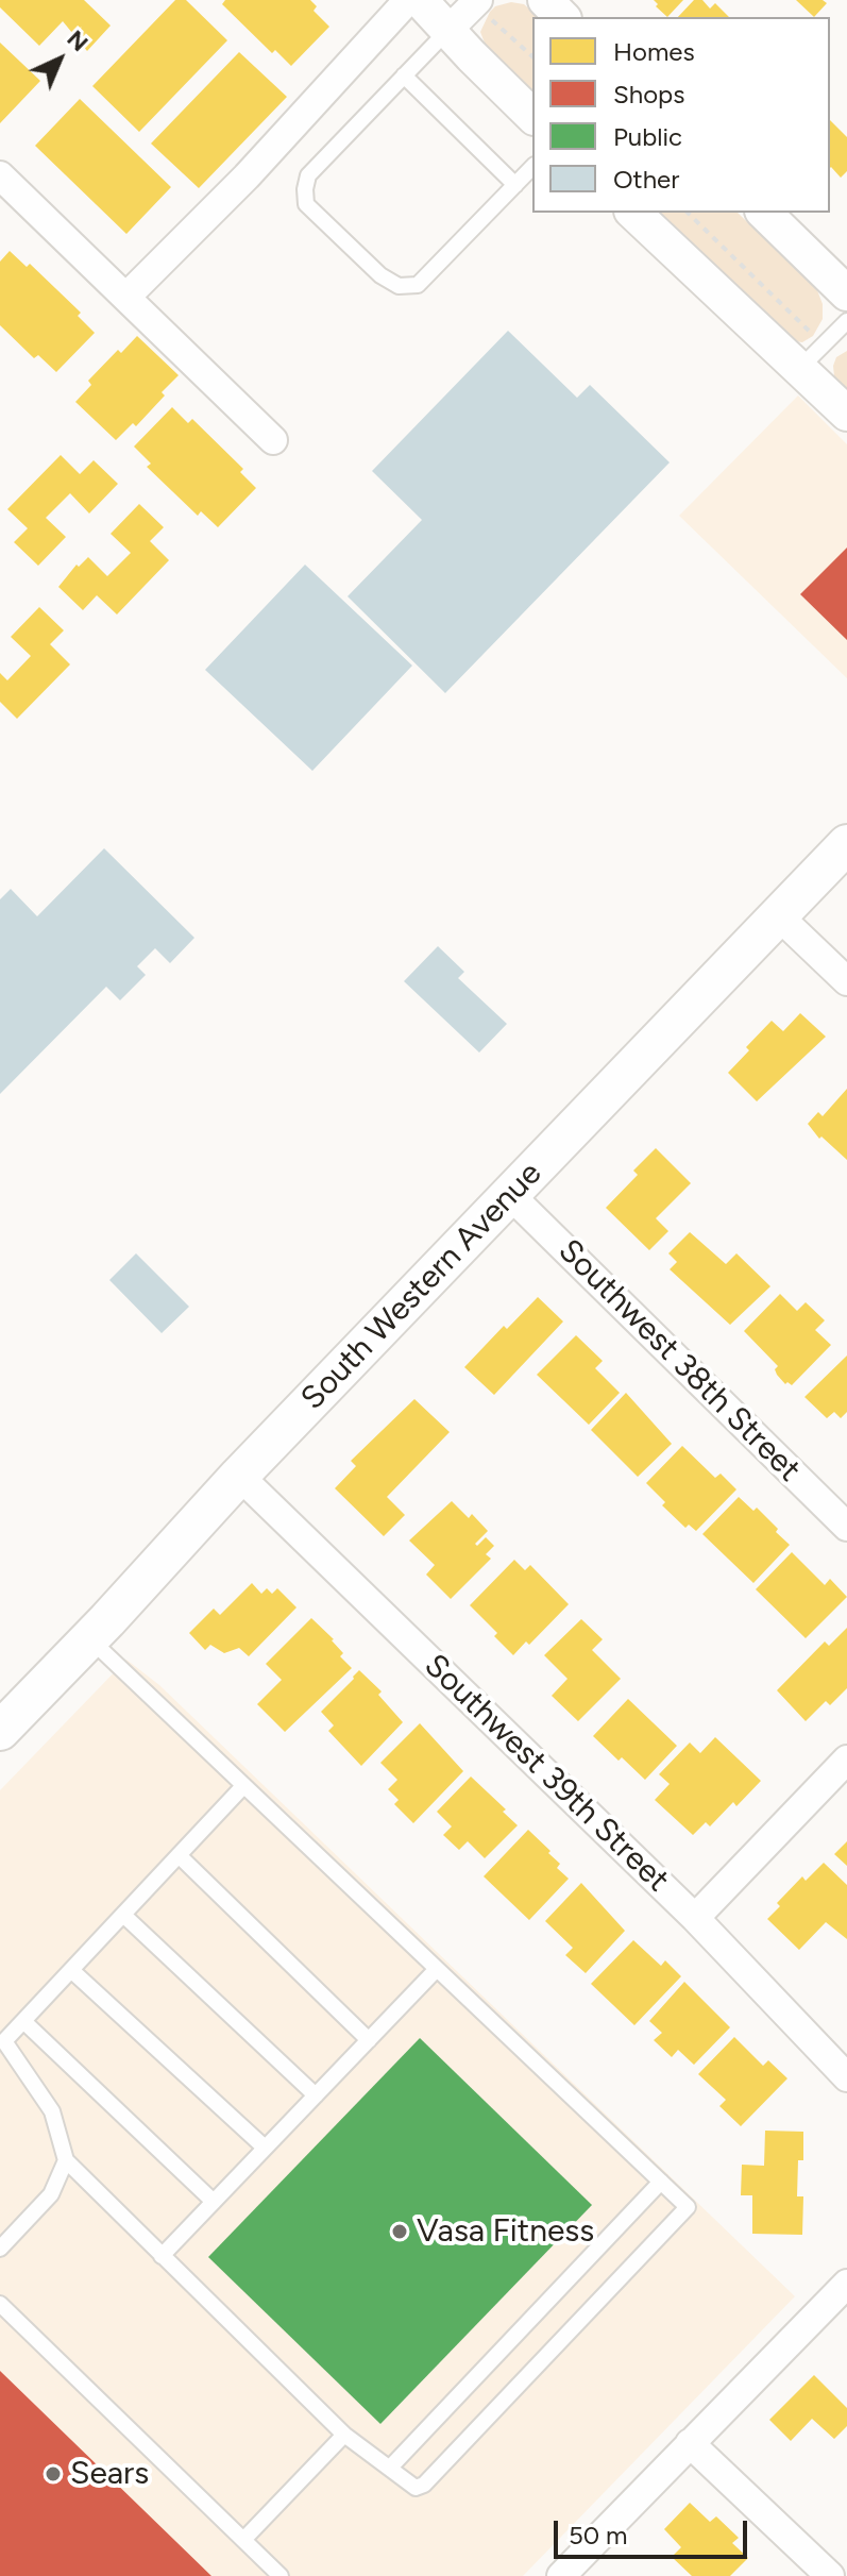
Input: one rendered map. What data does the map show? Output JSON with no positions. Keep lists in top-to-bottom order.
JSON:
{
  "streets": {
    "main road": ["South Western Avenue"],
    "street": ["Southwest 38th Street", "Southwest 39th Street"]
  },
  "crossings": [
    ["South Western Avenue", "Southwest 38th Street"],
    ["South Western Avenue", "Southwest 39th Street"]
  ],
  "places": ["Vasa Fitness", "Sears"],
  "legend": [
    "Homes",
    "Shops",
    "Public",
    "Other"
  ],
  "scale_bar": "50 m",
  "north": "top right"
}
